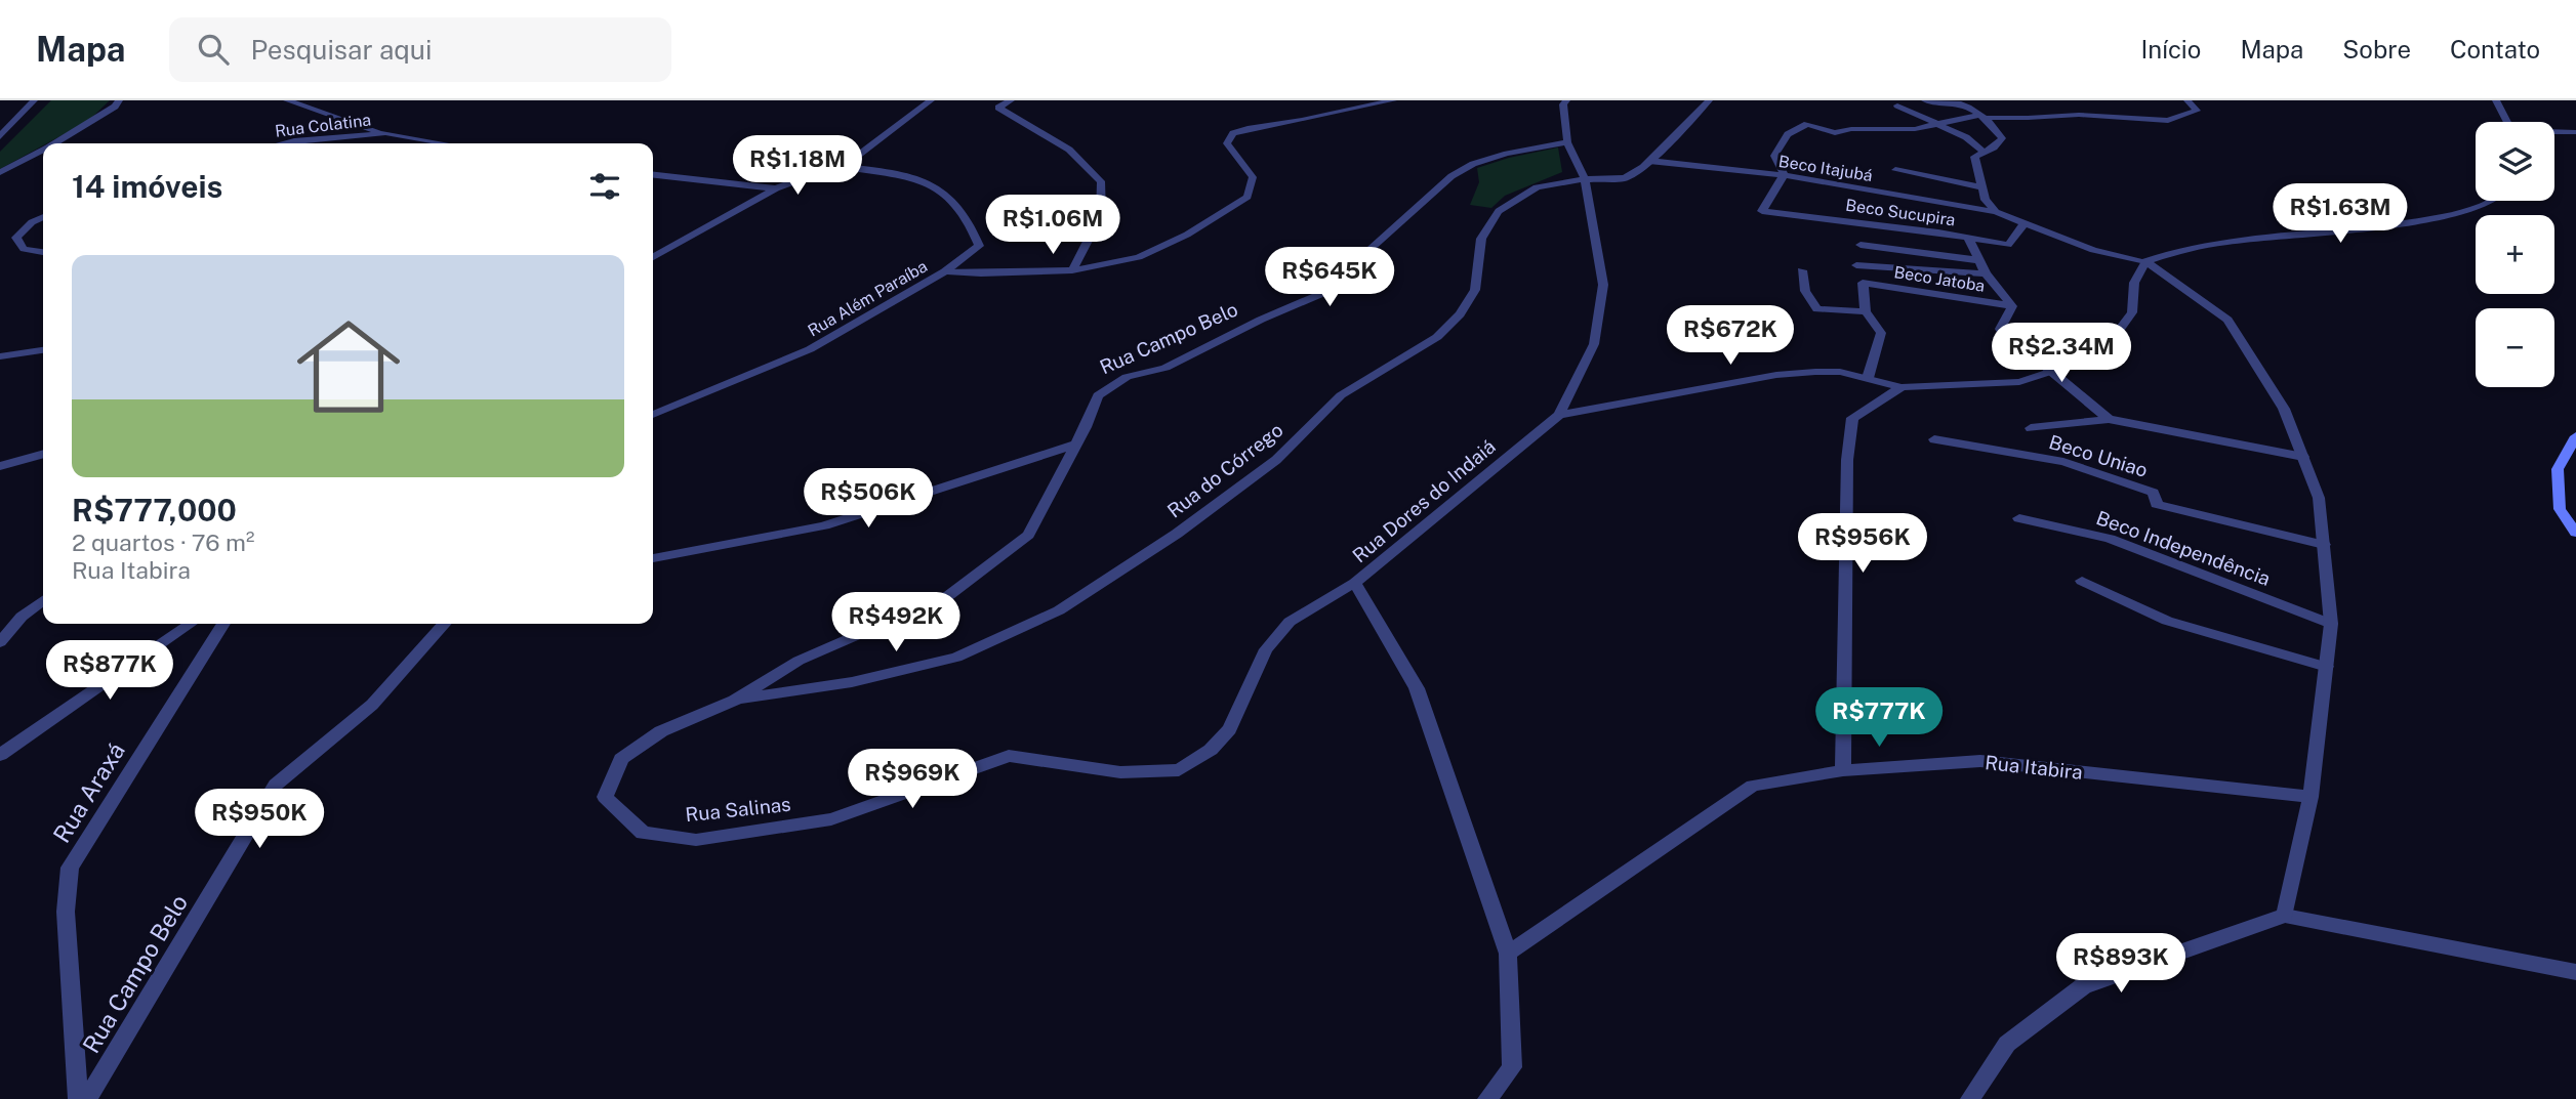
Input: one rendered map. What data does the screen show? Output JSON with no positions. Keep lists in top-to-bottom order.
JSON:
{
  "streets": {
    "street": [
      "Rua Colatina",
      "Beco Itajubá",
      "Beco Sucupira",
      "Beco Jatoba",
      "Rua Além Paraíba",
      "Rua Campo Belo",
      "Beco Uniao",
      "Rua do Córrego",
      "Rua Dores do Indaiá",
      "Beco Independência",
      "Rua Itabira",
      "Rua Araxá",
      "Rua Salinas"
    ]
  },
  "crossings": [
    ["Beco Itajubá", "Beco Sucupira"],
    ["Beco Itajubá", "Rua do Córrego"],
    ["Beco Sucupira", "Beco Jatoba"],
    ["Rua Campo Belo", "Rua Dores do Indaiá"],
    ["Rua Campo Belo", "Rua Salinas"],
    ["Rua do Córrego", "Rua Dores do Indaiá"],
    ["Rua do Córrego", "Rua Salinas"],
    ["Rua Dores do Indaiá", "Rua Itabira"],
    ["Rua Dores do Indaiá", "Rua Salinas"]
  ],
  "page": {
    "header": "Mapa",
    "search": "Pesquisar aqui",
    "nav": [
      "Início",
      "Mapa",
      "Sobre",
      "Contato"
    ],
    "map_buttons": ["+", "−"],
    "price": [
      "R$1.18M",
      "R$1.63M",
      "R$1.06M",
      "R$645K",
      "R$672K",
      "R$2.34M",
      "R$506K",
      "R$956K",
      "R$492K",
      "R$877K",
      "R$777K",
      "R$969K",
      "R$950K",
      "R$893K"
    ],
    "heading": "14 imóveis",
    "list": [
      {
        "name": "R$777,000",
        "note": "2 quartos · 76 m² · Rua Itabira"
      }
    ]
  }
}
